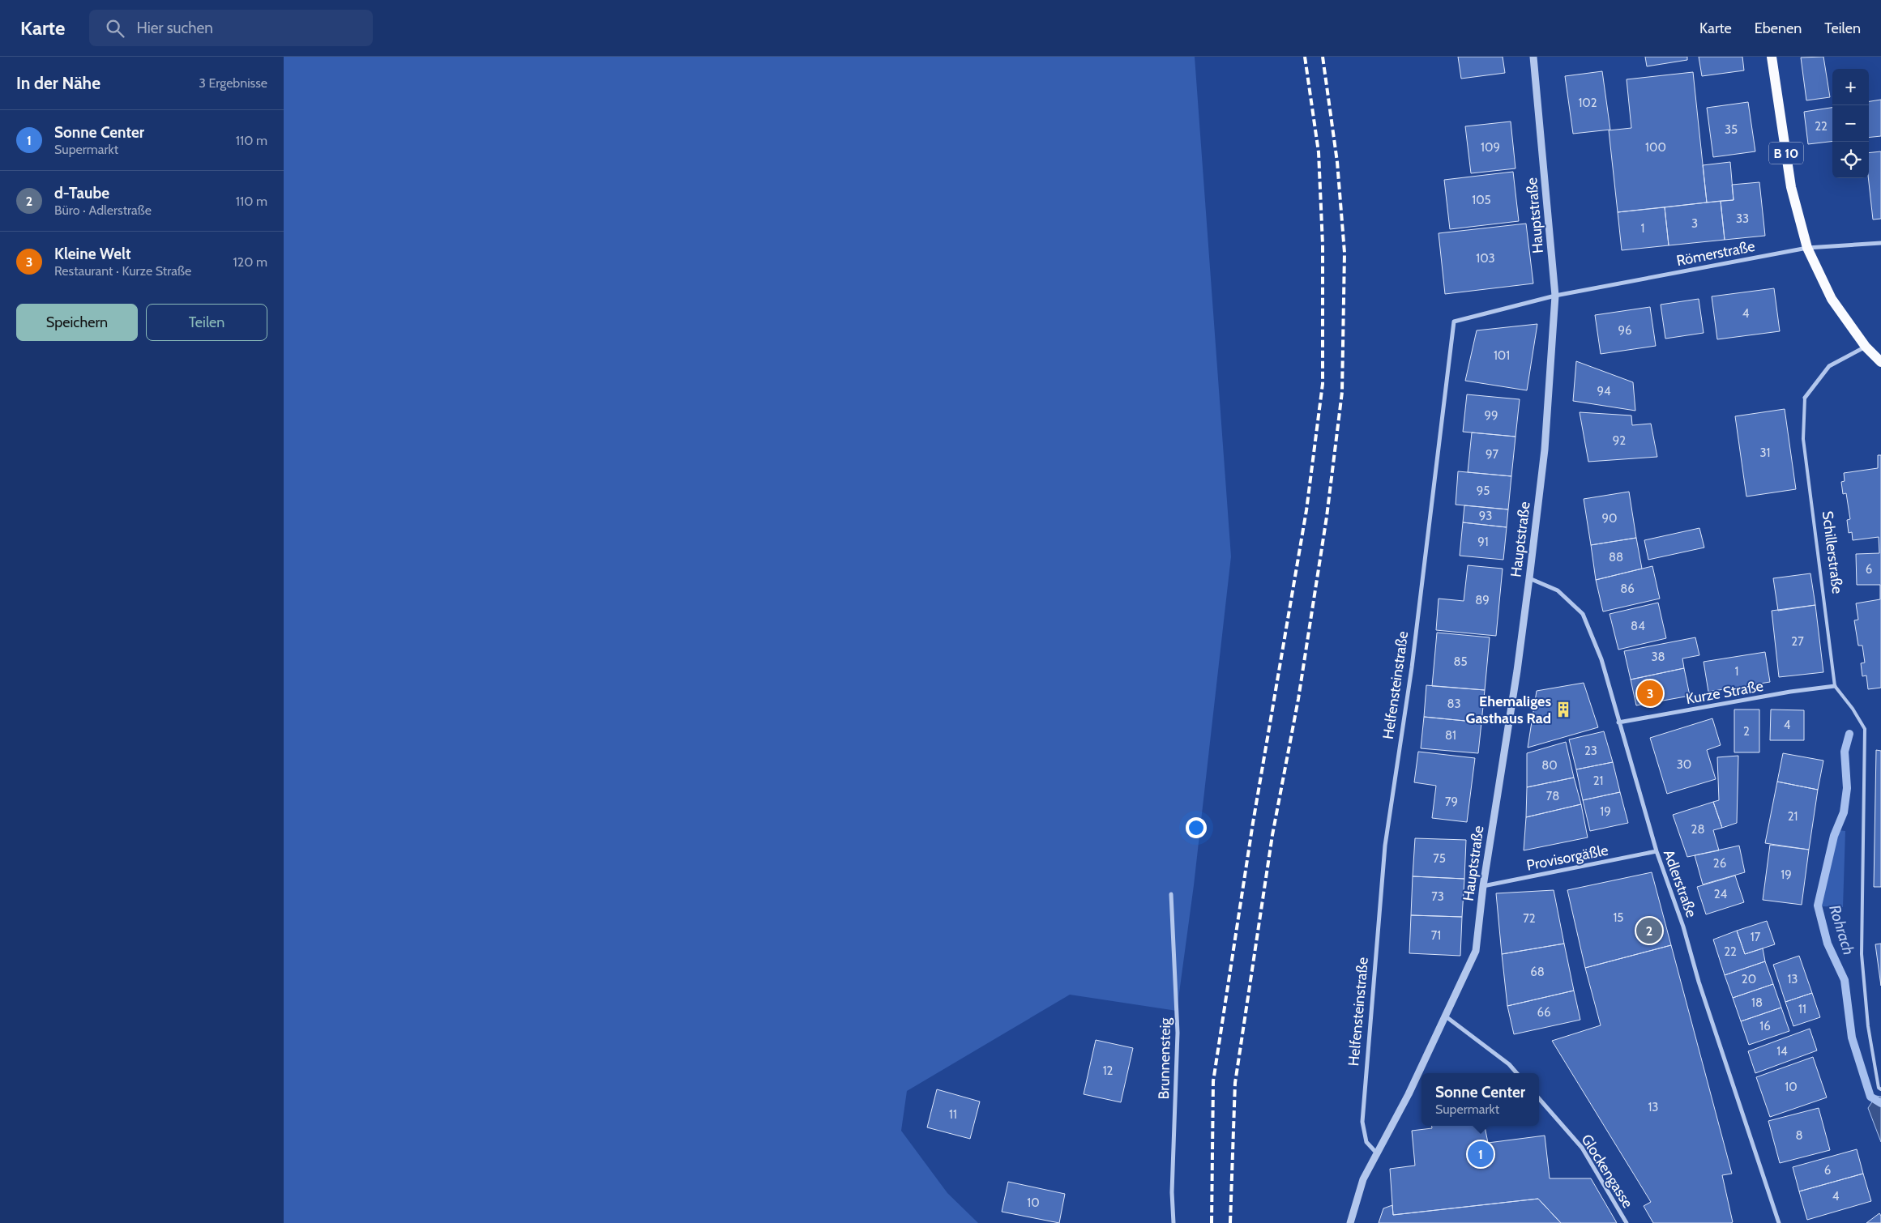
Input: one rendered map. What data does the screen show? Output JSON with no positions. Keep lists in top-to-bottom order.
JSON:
{
  "streets": {
    "main road": ["B 10"],
    "street": [
      "Hauptstraße",
      "Römerstraße",
      "Schillerstraße",
      "Helfensteinstraße",
      "Kurze Straße",
      "Provisorgäßle",
      "Adlerstraße",
      "Brunnensteig",
      "Glockengasse"
    ]
  },
  "crossings": [
    ["B 10", "Römerstraße"],
    ["B 10", "Schillerstraße"],
    ["Hauptstraße", "Römerstraße"],
    ["Hauptstraße", "Helfensteinstraße"],
    ["Hauptstraße", "Provisorgäßle"],
    ["Hauptstraße", "Adlerstraße"],
    ["Römerstraße", "Helfensteinstraße"],
    ["Schillerstraße", "Kurze Straße"],
    ["Kurze Straße", "Adlerstraße"],
    ["Provisorgäßle", "Adlerstraße"]
  ],
  "water": ["Rohrach"],
  "places": {
    "building": ["Ehemaliges Gasthaus Rad"]
  },
  "house_numbers": [
    "102",
    "22",
    "35",
    "109",
    "100",
    "105",
    "33",
    "3",
    "1",
    "103",
    "4",
    "96",
    "101",
    "94",
    "99",
    "92",
    "31",
    "97",
    "95",
    "93",
    "90",
    "91",
    "88",
    "6",
    "86",
    "89",
    "84",
    "27",
    "38",
    "85",
    "1",
    "83",
    "4",
    "2",
    "81",
    "23",
    "30",
    "80",
    "21",
    "78",
    "79",
    "19",
    "21",
    "28",
    "75",
    "26",
    "19",
    "24",
    "73",
    "15",
    "72",
    "71",
    "17",
    "22",
    "68",
    "20",
    "13",
    "18",
    "11",
    "66",
    "16",
    "14",
    "12",
    "10",
    "13",
    "11",
    "8",
    "6",
    "4",
    "10"
  ],
  "page": {
    "header": "Karte",
    "search": "Hier suchen",
    "nav": ["Karte", "Ebenen", "Teilen"],
    "heading": ["In der Nähe", "3 Ergebnisse"],
    "map_buttons": ["+", "−"],
    "list": [
      {
        "mark": "1",
        "name": "Sonne Center",
        "note": "Supermarkt",
        "value": "110 m"
      },
      {
        "mark": "2",
        "name": "d-Taube",
        "note": "Büro · Adlerstraße",
        "value": "110 m"
      },
      {
        "mark": "3",
        "name": "Kleine Welt",
        "note": "Restaurant · Kurze Straße",
        "value": "120 m"
      }
    ],
    "buttons": ["Speichern", "Teilen"],
    "pins": ["3", "2", "1"],
    "popup": ["Sonne Center", "Supermarkt"]
  }
}
